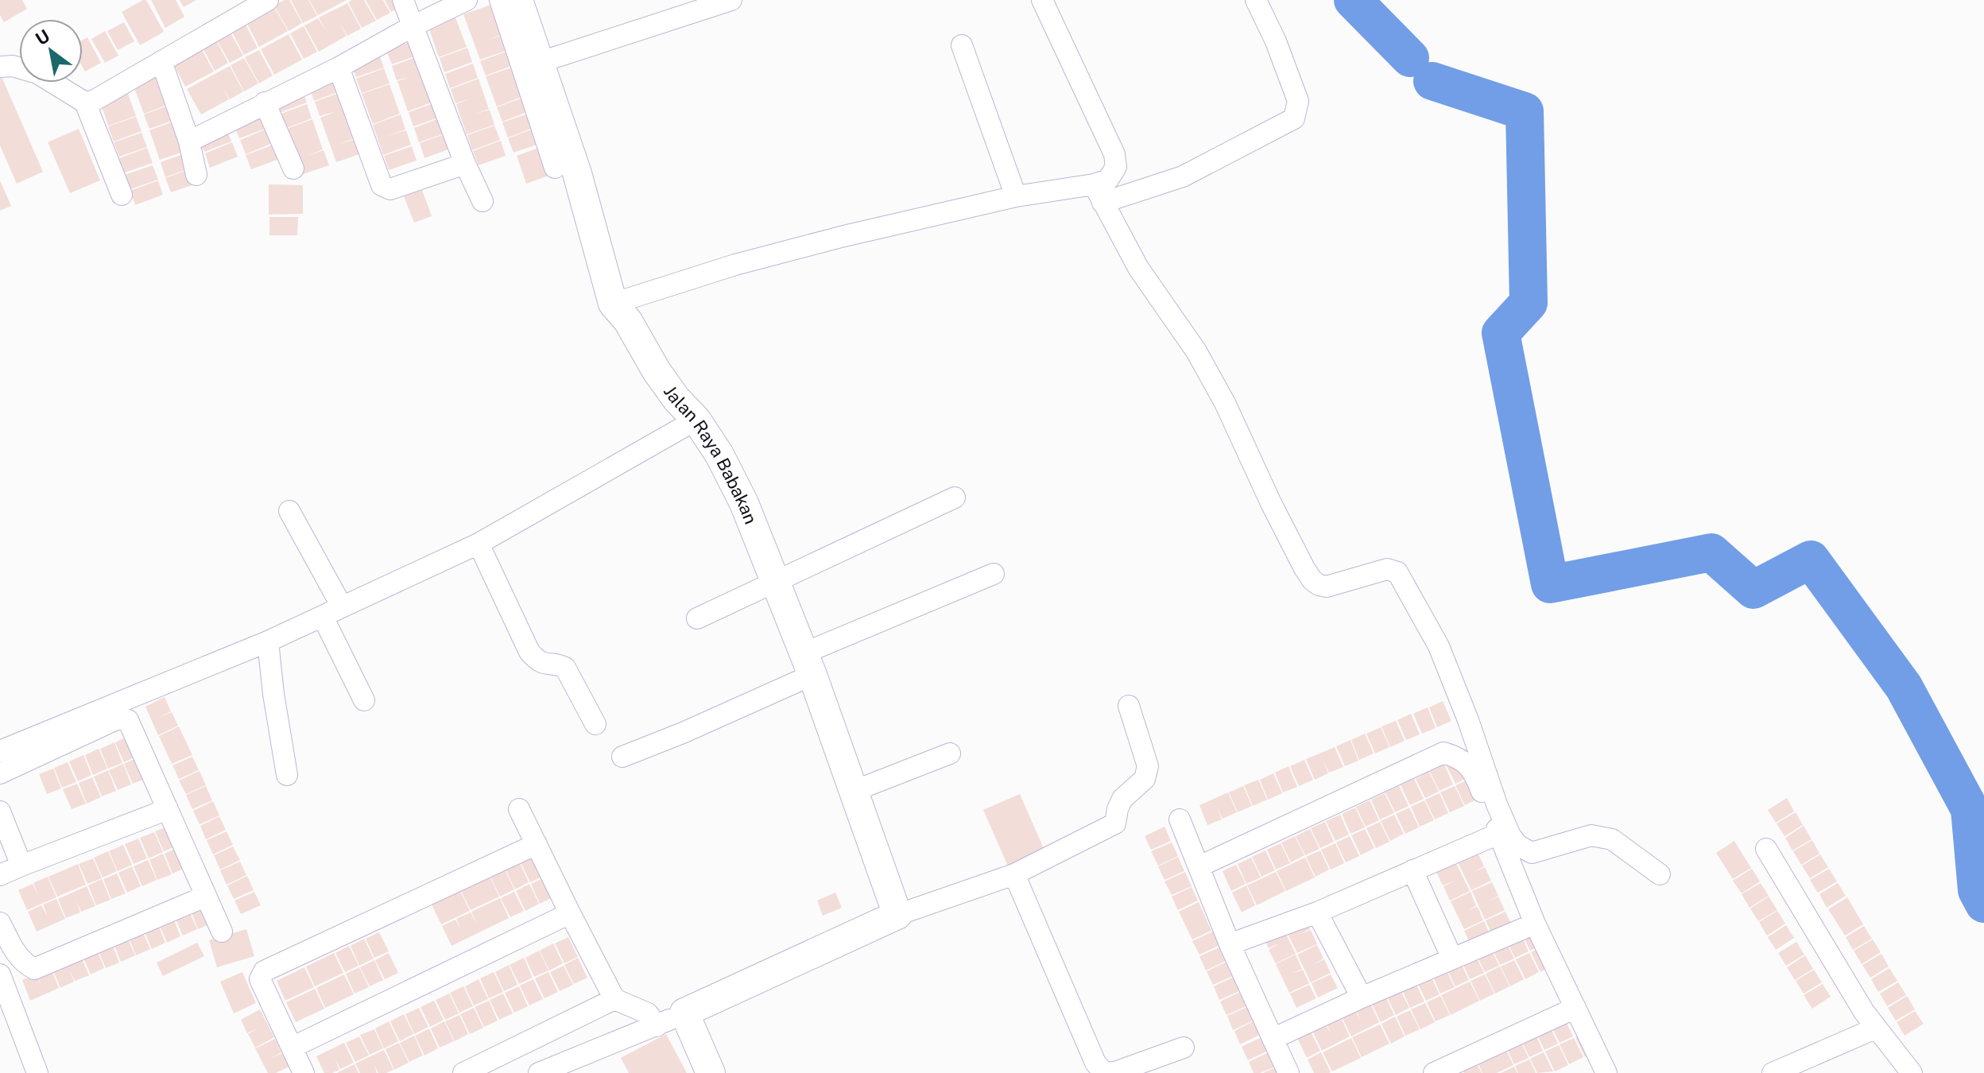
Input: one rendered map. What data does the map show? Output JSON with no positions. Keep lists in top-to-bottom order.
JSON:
{
  "streets": {
    "street": ["Jalan Raya Babakan"]
  },
  "north": "top left"
}
